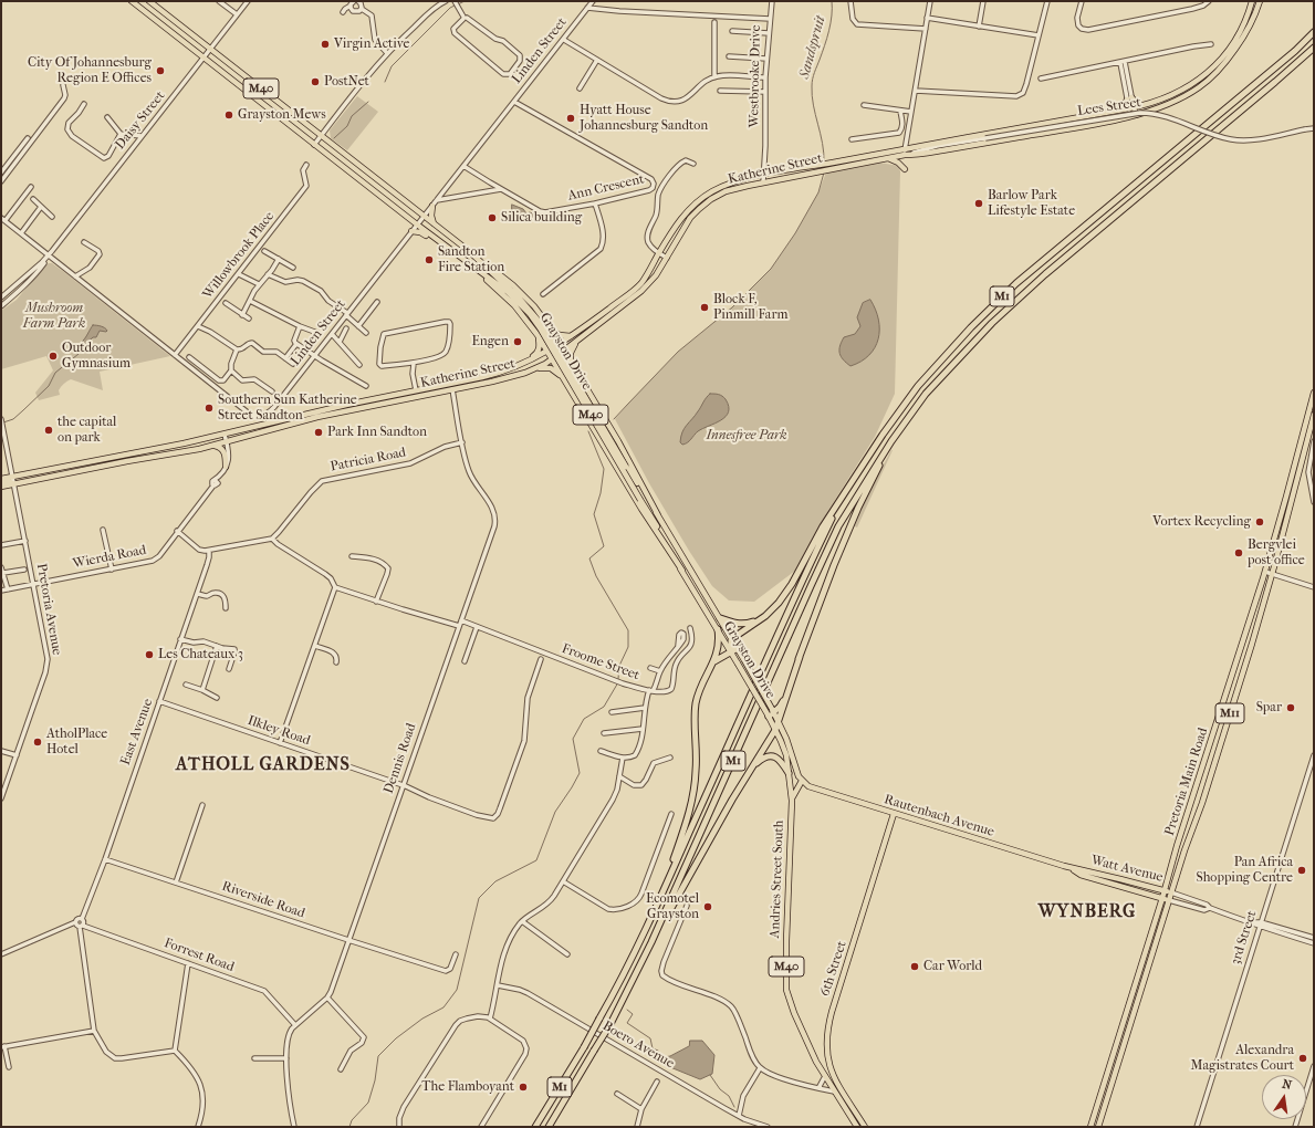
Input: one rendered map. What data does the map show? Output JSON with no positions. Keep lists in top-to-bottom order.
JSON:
{
  "streets": {
    "highway": ["M1"],
    "main road": [
      "M40",
      "Katherine Street",
      "Grayston Drive",
      "M11",
      "Pretoria Main Road",
      "Rautenbach Avenue",
      "Watt Avenue",
      "Andries Street South",
      "6th Street"
    ],
    "street": [
      "Linden Street",
      "Westbrooke Drive",
      "Lees Street",
      "Daisy Street",
      "Ann Crescent",
      "Willowbrook Place",
      "Patricia Road",
      "Wierda Road",
      "Pretoria Avenue",
      "Froome Street",
      "Ilkley Road",
      "East Avenue",
      "Dennis Road",
      "Riverside Road",
      "3rd Street",
      "Forrest Road",
      "Boero Avenue"
    ]
  },
  "crossings": [
    ["Linden Street", "Westbrooke Drive"],
    ["Linden Street", "Daisy Street"],
    ["Linden Street", "Ann Crescent"],
    ["Linden Street", "Willowbrook Place"],
    ["Linden Street", "Grayston Drive"],
    ["Westbrooke Drive", "Katherine Street"],
    ["Lees Street", "Katherine Street"],
    ["Daisy Street", "Grayston Drive"],
    ["Katherine Street", "Pretoria Avenue"],
    ["Katherine Street", "Dennis Road"],
    ["Grayston Drive", "Rautenbach Avenue"],
    ["Grayston Drive", "Andries Street South"],
    ["Patricia Road", "Froome Street"],
    ["Patricia Road", "Dennis Road"],
    ["Wierda Road", "Pretoria Avenue"],
    ["Froome Street", "Dennis Road"],
    ["Ilkley Road", "East Avenue"],
    ["Ilkley Road", "Dennis Road"],
    ["East Avenue", "Riverside Road"],
    ["East Avenue", "Forrest Road"],
    ["Dennis Road", "Riverside Road"],
    ["Dennis Road", "Forrest Road"],
    ["Pretoria Main Road", "Watt Avenue"],
    ["Rautenbach Avenue", "Watt Avenue"],
    ["Rautenbach Avenue", "6th Street"],
    ["Watt Avenue", "3rd Street"]
  ],
  "districts": ["ATHOLL GARDENS", "WYNBERG"],
  "water": ["Sandspruit"],
  "parks": ["Mushroom Farm Park", "Innesfree Park"],
  "places": [
    "Virgin Active",
    "City Of Johannesburg Region E Offices",
    "PostNet",
    "Grayston Mews",
    "Hyatt House Johannesburg Sandton",
    "Barlow Park Lifestyle Estate",
    "Silica building",
    "Sandton Fire Station",
    "Block F, Pinmill Farm",
    "Engen",
    "Outdoor Gymnasium",
    "Southern Sun Katherine Street Sandton",
    "the capital on park",
    "Park Inn Sandton",
    "Vortex Recycling",
    "Bergvlei post office",
    "Les Chateaux 3",
    "Spar",
    "AtholPlace Hotel",
    "Pan Africa Shopping Centre",
    "Ecomotel Grayston",
    "Car World",
    "Alexandra Magistrates Court",
    "The Flamboyant"
  ],
  "north": "top"
}
